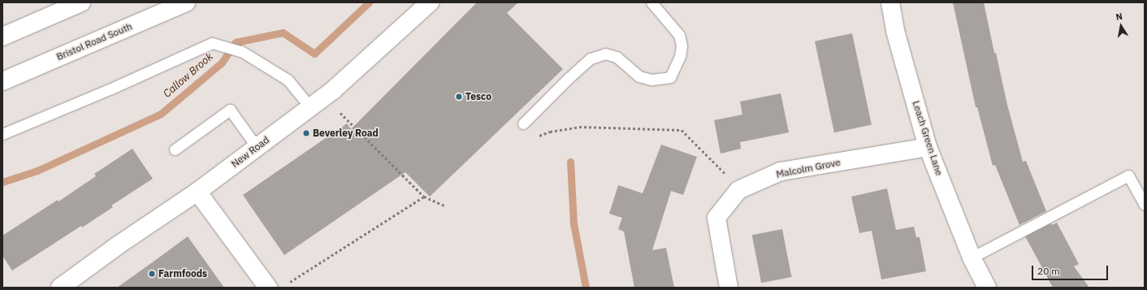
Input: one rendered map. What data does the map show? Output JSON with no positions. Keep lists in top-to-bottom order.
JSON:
{
  "streets": {
    "main road": [
      "Bristol Road South",
      "Leach Green Lane",
      "New Road",
      "Malcolm Grove"
    ]
  },
  "crossings": [
    ["Leach Green Lane", "Malcolm Grove"]
  ],
  "water": ["Callow Brook"],
  "places": ["Tesco", "Beverley Road", "Farmfoods"],
  "scale_bar": "20 m",
  "north": "top"
}
